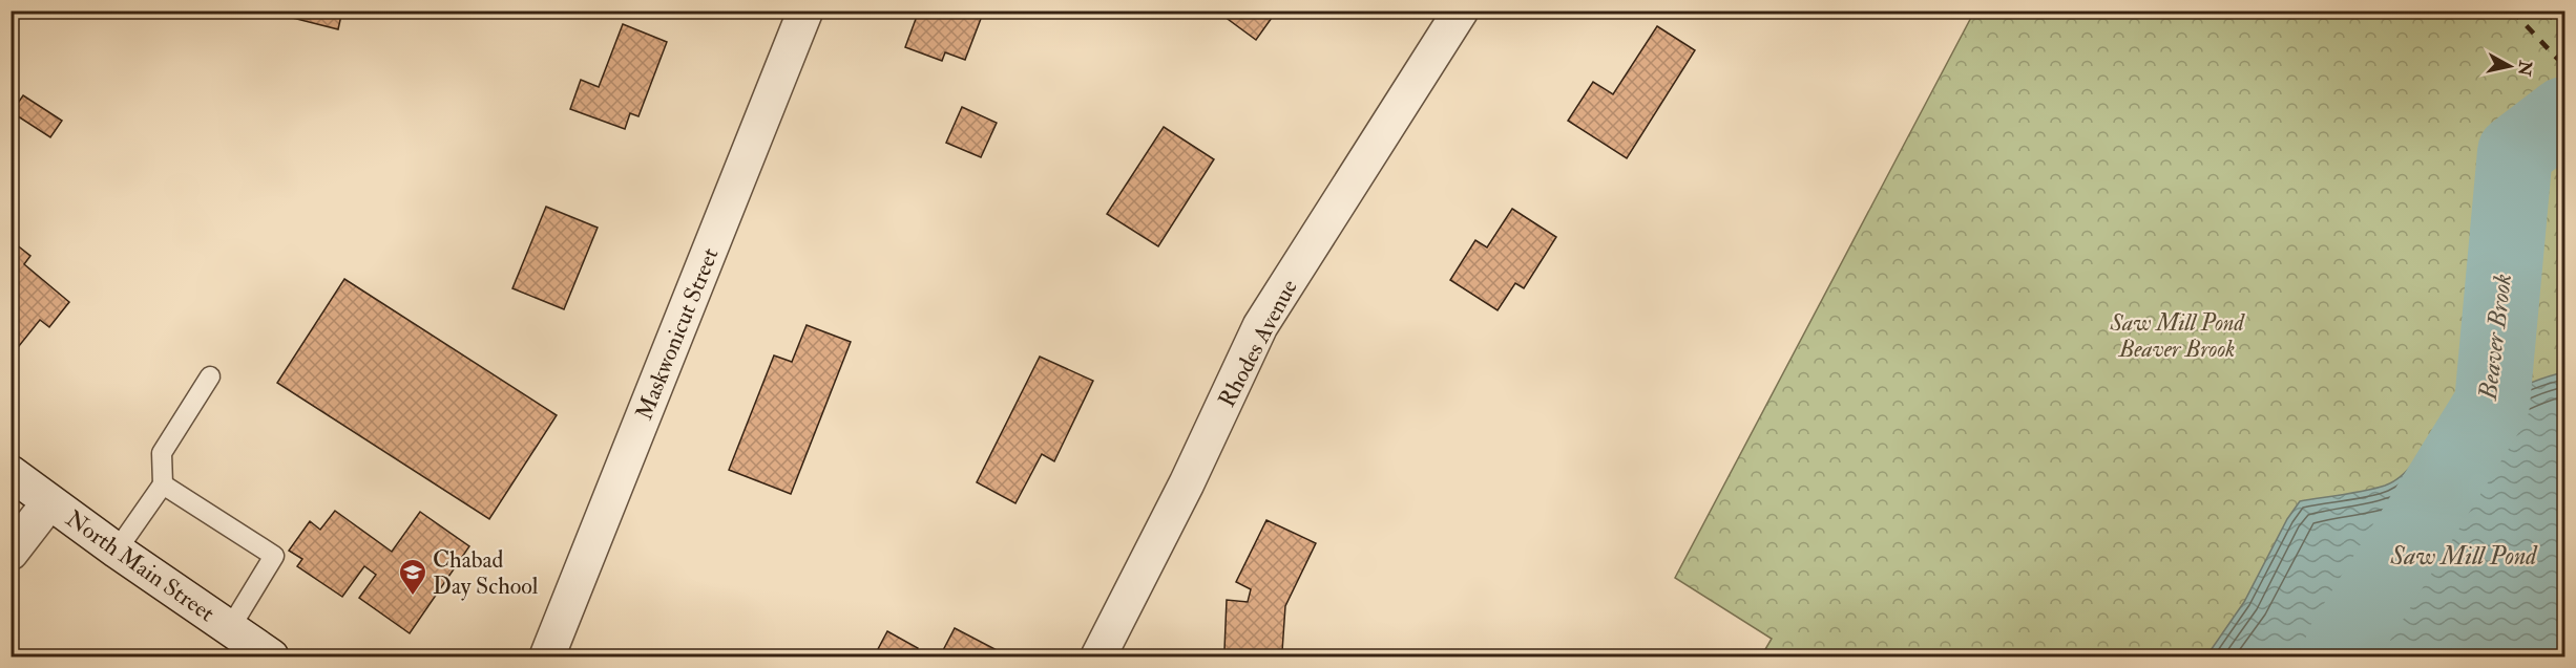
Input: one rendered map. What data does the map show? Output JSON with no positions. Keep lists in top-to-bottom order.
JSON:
{
  "streets": {
    "street": ["Maskwonicut Street", "Rhodes Avenue", "North Main Street"]
  },
  "water": ["Beaver Brook", "Saw Mill Pond"],
  "parks": ["Saw Mill Pond Beaver Brook"],
  "places": {
    "school or university": ["Chabad Day School"]
  },
  "north": "right"
}
